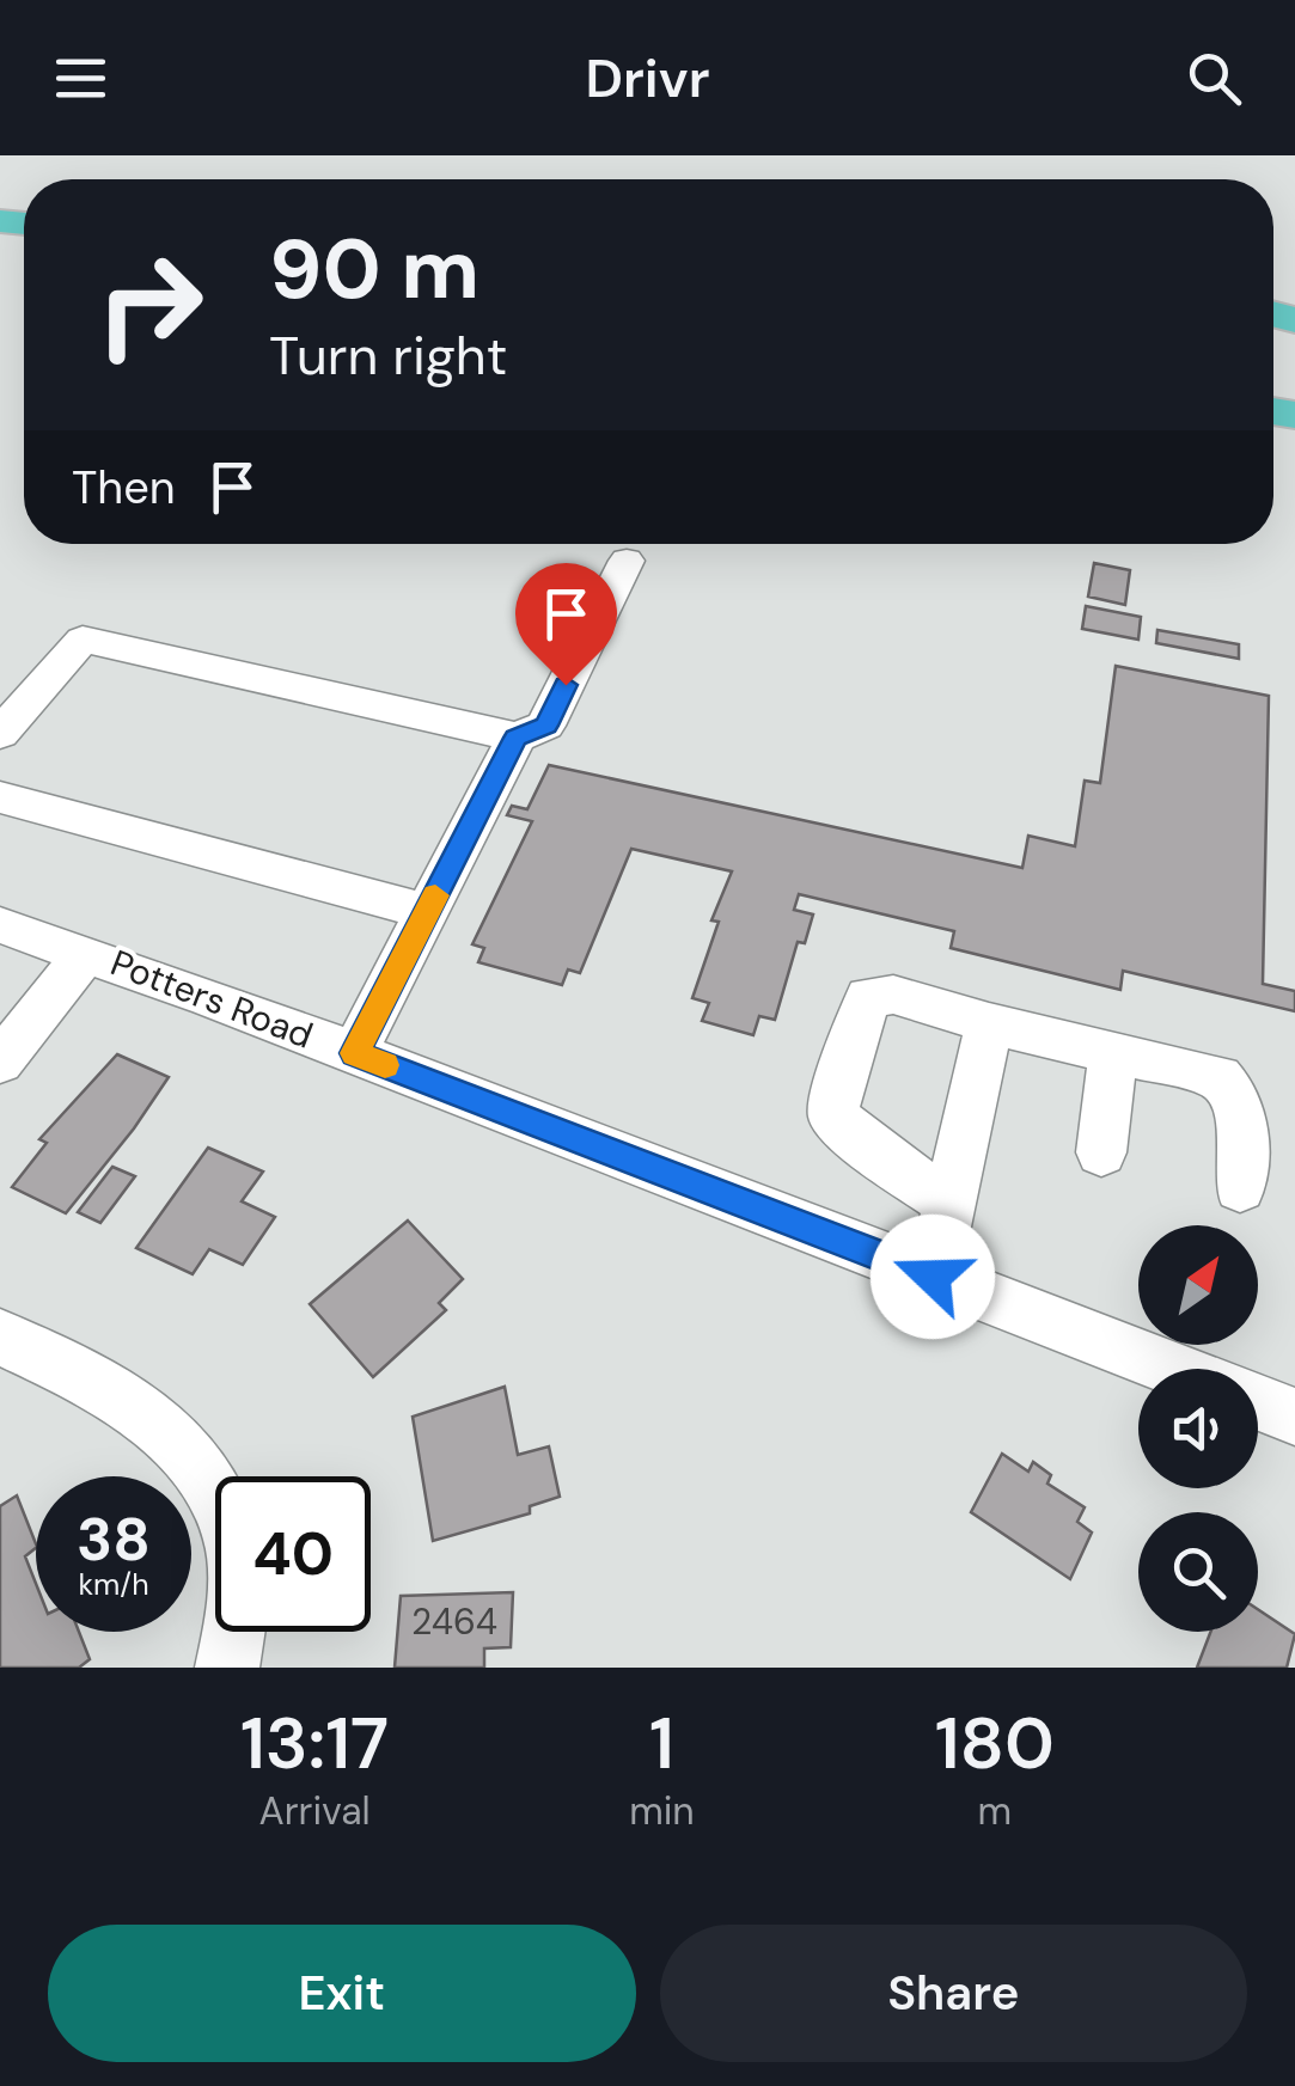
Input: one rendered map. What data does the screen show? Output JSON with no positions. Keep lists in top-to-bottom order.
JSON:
{
  "streets": {
    "street": ["Potters Road"]
  },
  "house_numbers": ["2464"],
  "north": "top right",
  "page": {
    "header": "Drivr",
    "turn": ["90 m", "Turn right"],
    "then": "Then",
    "speed": "38 km/h",
    "limit": "40",
    "eta": [
      "13:17",
      "Arrival",
      "1",
      "min",
      "180",
      "m"
    ],
    "buttons": ["Exit", "Share"]
  }
}
